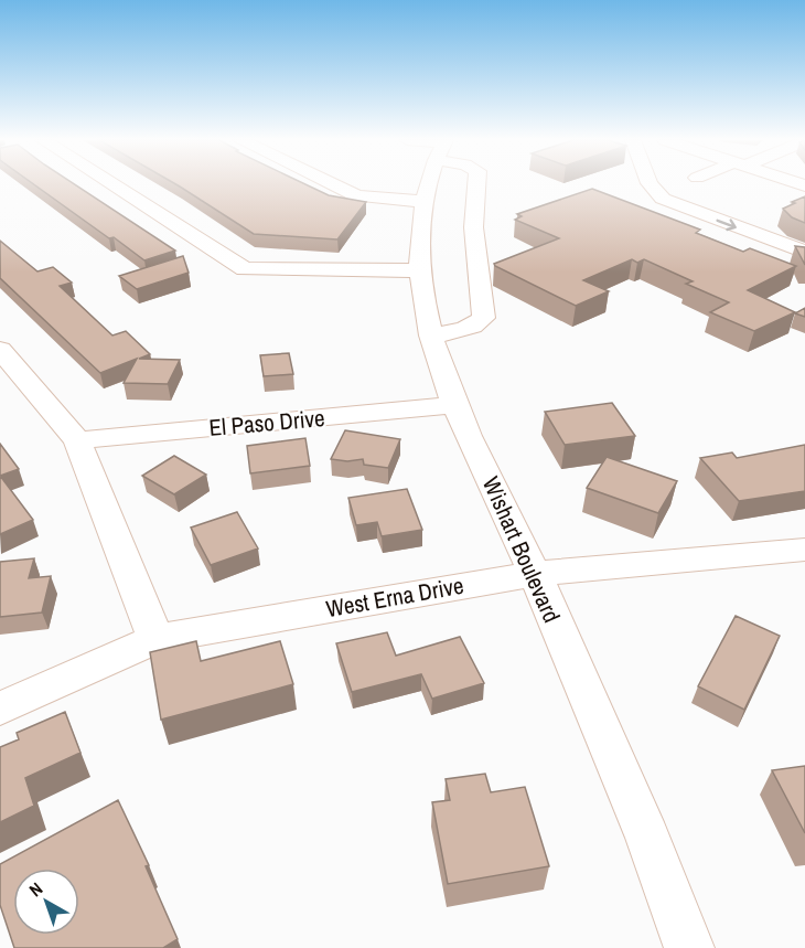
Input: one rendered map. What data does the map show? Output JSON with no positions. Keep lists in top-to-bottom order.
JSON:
{
  "streets": {
    "street": ["El Paso Drive", "Wishart Boulevard", "West Erna Drive"]
  },
  "crossings": [
    ["El Paso Drive", "Wishart Boulevard"],
    ["Wishart Boulevard", "West Erna Drive"]
  ],
  "north": "top left"
}
